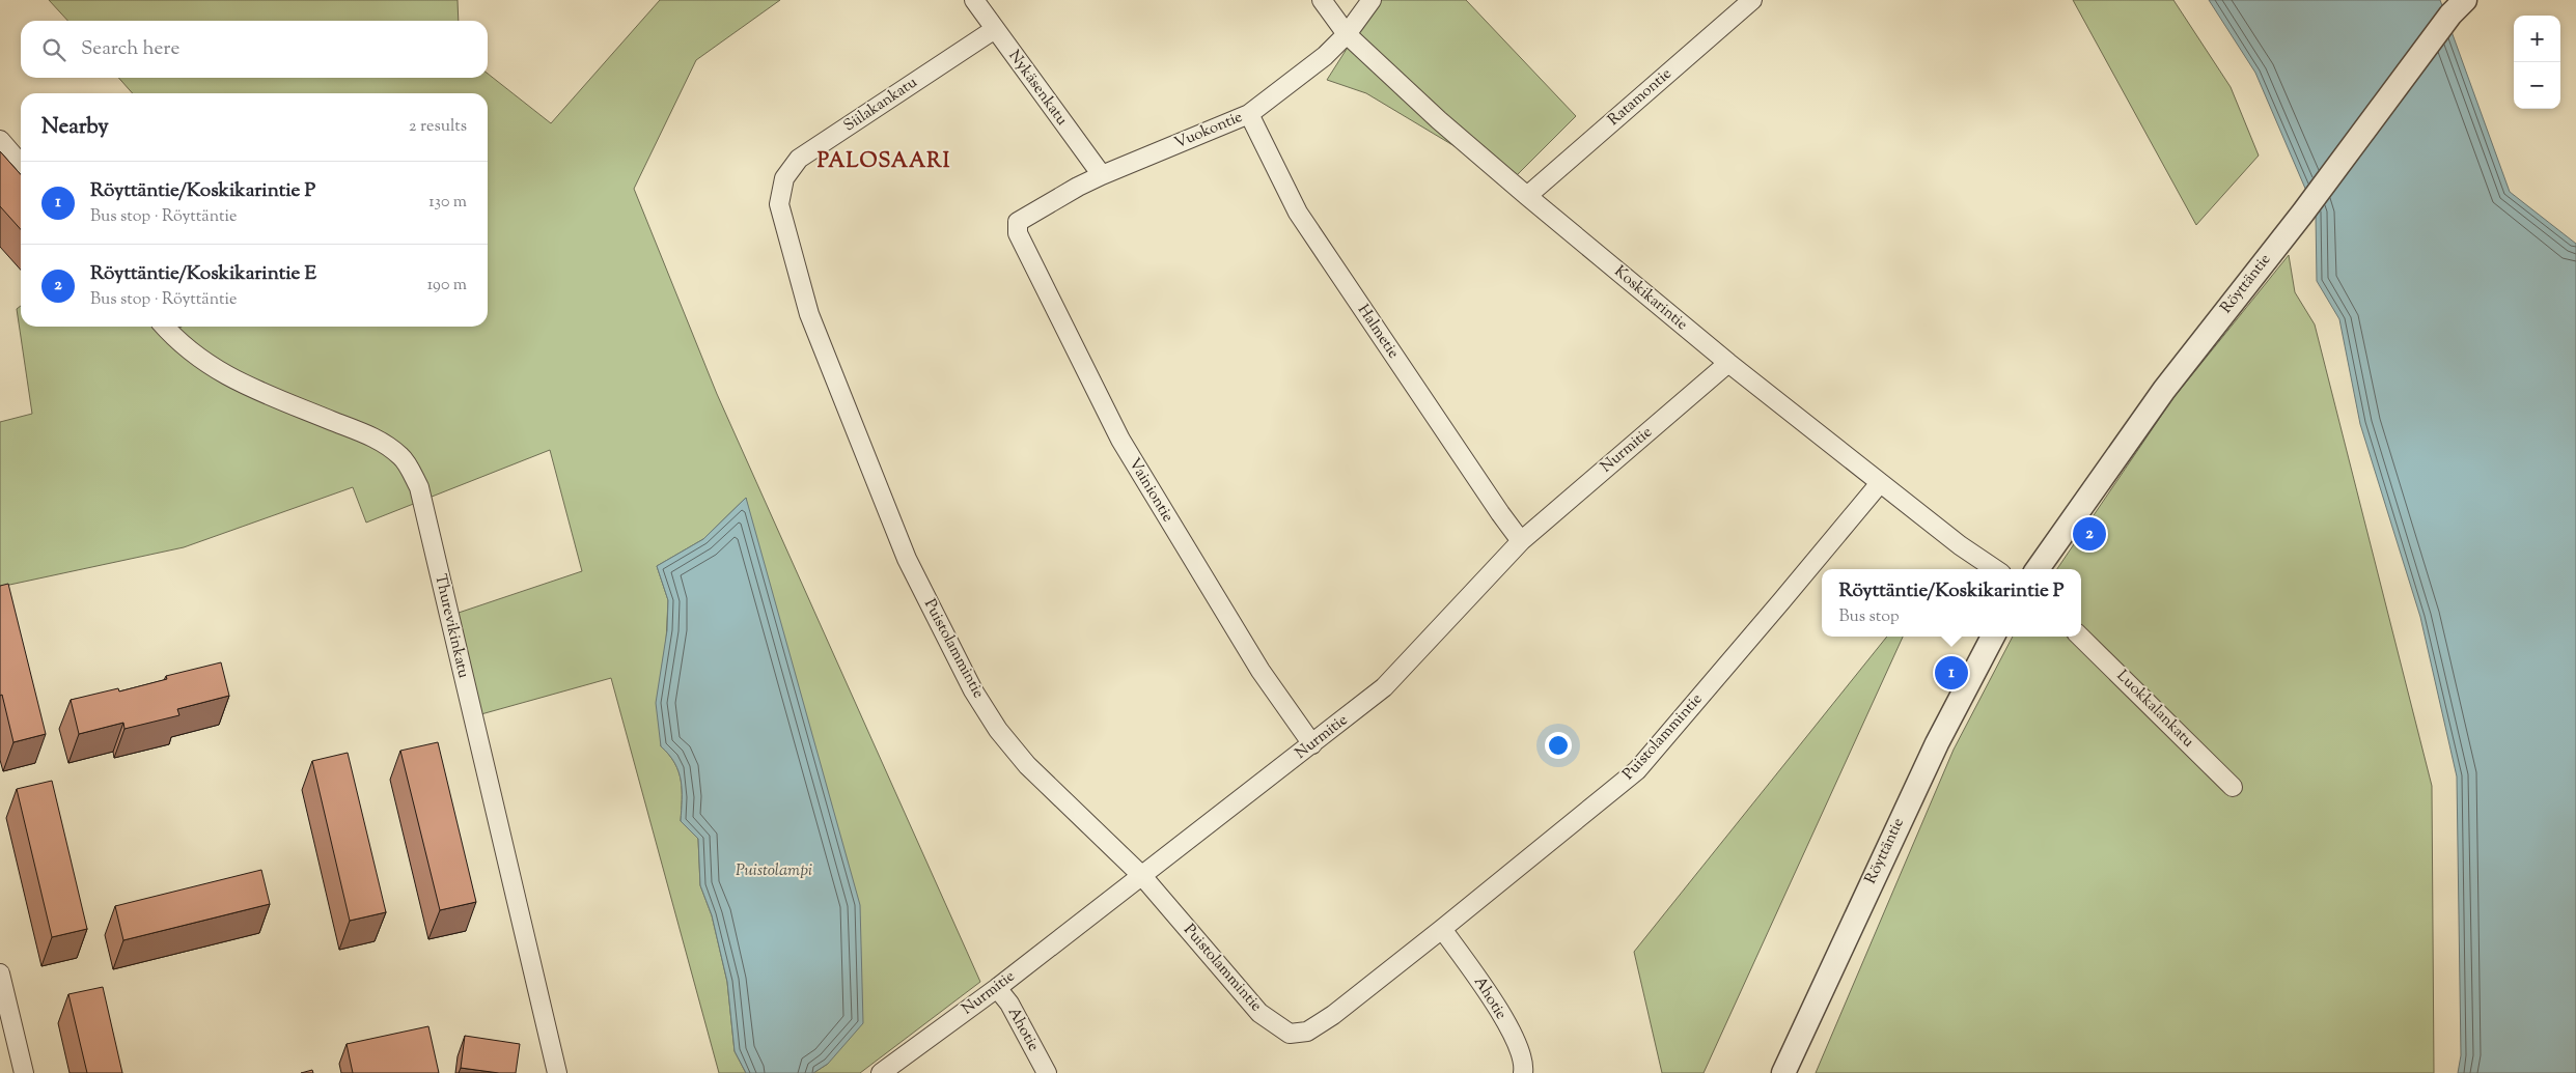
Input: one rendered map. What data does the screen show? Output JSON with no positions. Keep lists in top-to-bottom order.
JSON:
{
  "streets": {
    "street": [
      "Nykäsenkatu",
      "Ratamontie",
      "Siilakankatu",
      "Vuokontie",
      "Röyttäntie",
      "Koskikarintie",
      "Halmetie",
      "Nurmitie",
      "Vainiontie",
      "Thurevikinkatu",
      "Puistolammintie",
      "Luokkalankatu",
      "Ahotie"
    ]
  },
  "crossings": [
    ["Nykäsenkatu", "Siilakankatu"],
    ["Nykäsenkatu", "Vuokontie"],
    ["Ratamontie", "Koskikarintie"],
    ["Siilakankatu", "Puistolammintie"],
    ["Vuokontie", "Koskikarintie"],
    ["Vuokontie", "Halmetie"],
    ["Vuokontie", "Vainiontie"],
    ["Koskikarintie", "Nurmitie"],
    ["Koskikarintie", "Puistolammintie"],
    ["Halmetie", "Nurmitie"],
    ["Nurmitie", "Vainiontie"],
    ["Nurmitie", "Puistolammintie"],
    ["Nurmitie", "Ahotie"],
    ["Puistolammintie", "Ahotie"]
  ],
  "districts": ["PALOSAARI"],
  "water": ["Puistolampi"],
  "page": {
    "map_buttons": ["+", "−"],
    "search": "Search here",
    "heading": ["Nearby", "2 results"],
    "list": [
      {
        "mark": "1",
        "name": "Röyttäntie/Koskikarintie P",
        "note": "Bus stop · Röyttäntie",
        "value": "130 m"
      },
      {
        "mark": "2",
        "name": "Röyttäntie/Koskikarintie E",
        "note": "Bus stop · Röyttäntie",
        "value": "190 m"
      }
    ],
    "pins": ["2", "1"],
    "popup": ["Röyttäntie/Koskikarintie P", "Bus stop"]
  }
}
